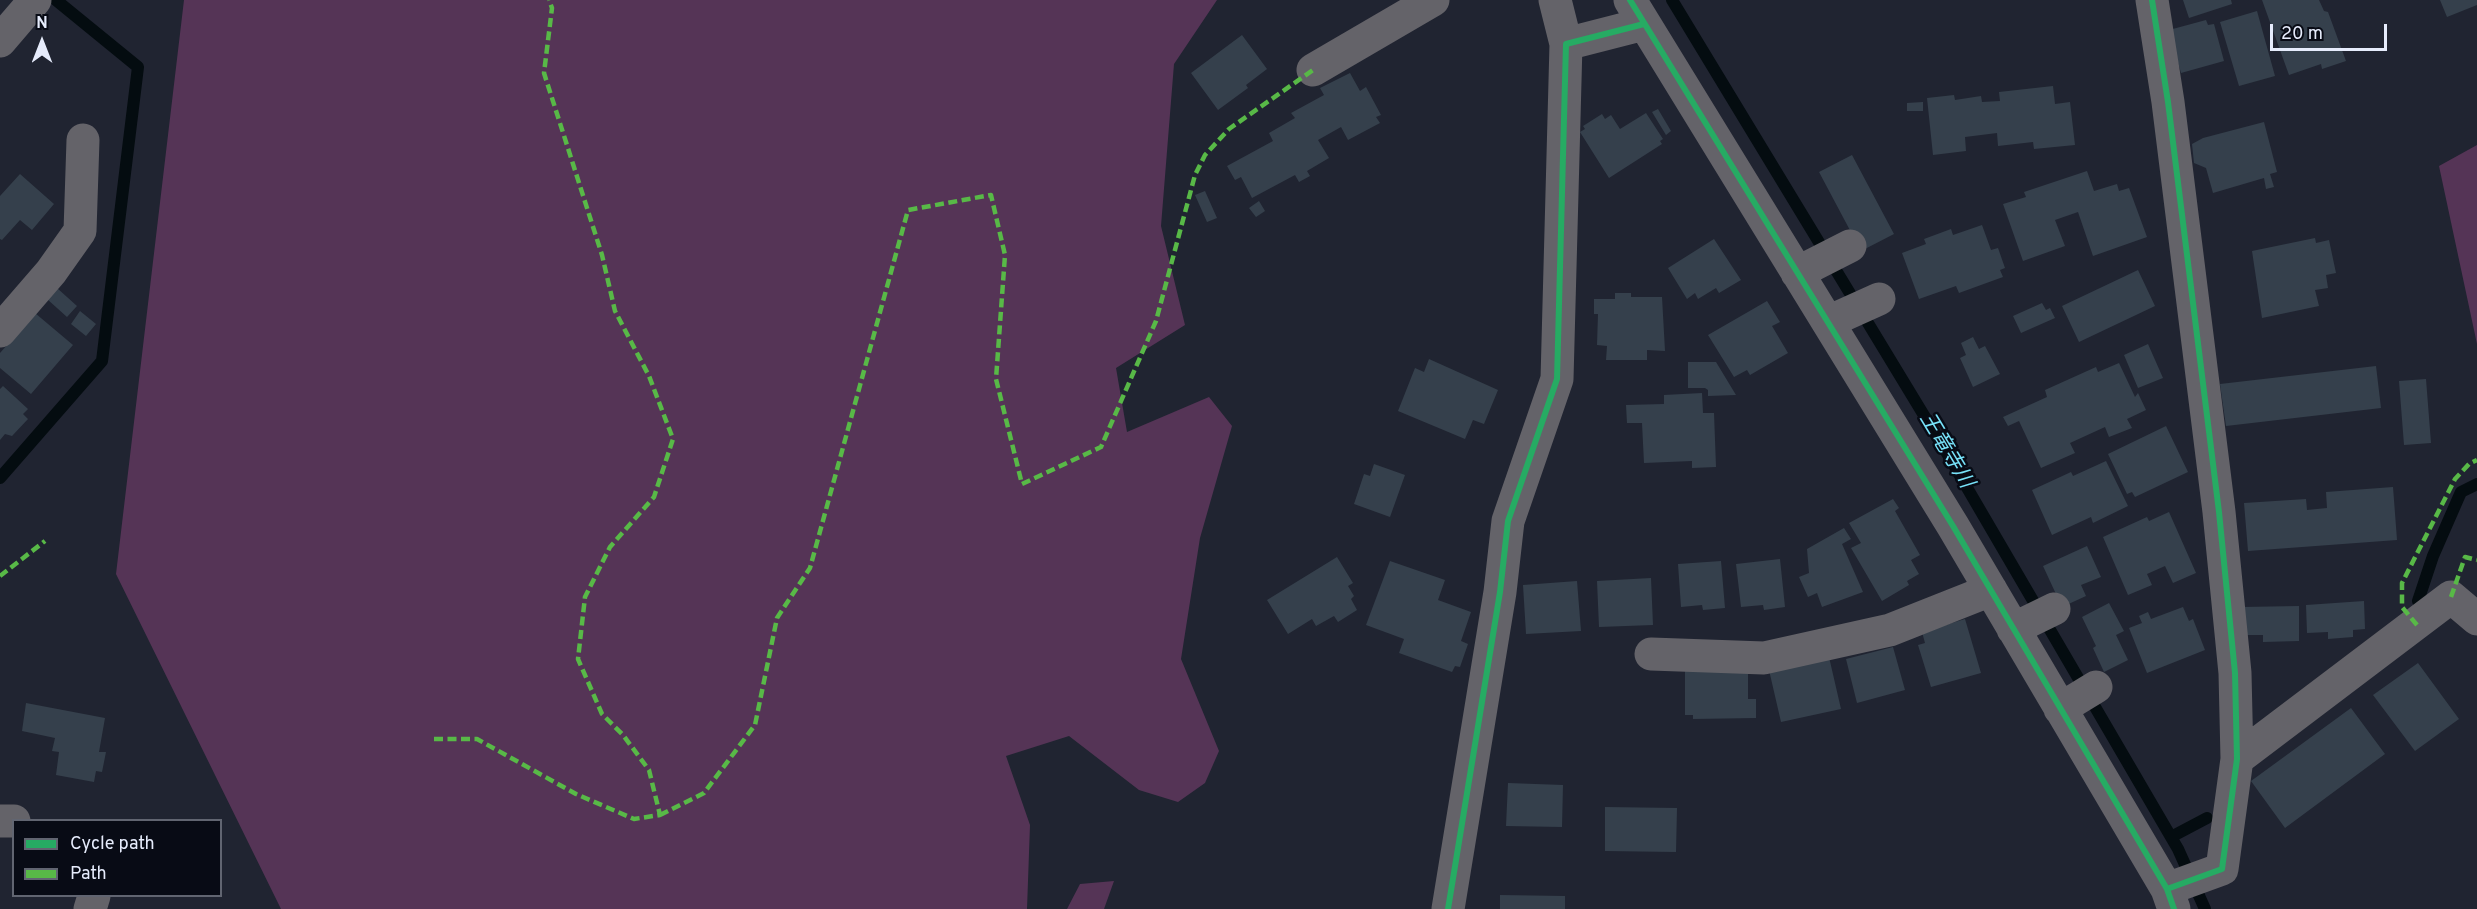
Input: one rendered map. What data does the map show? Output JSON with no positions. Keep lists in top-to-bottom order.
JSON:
{
  "water": ["王竜寺川"],
  "legend": ["Cycle path", "Path"],
  "scale_bar": "20 m",
  "north": "top"
}
